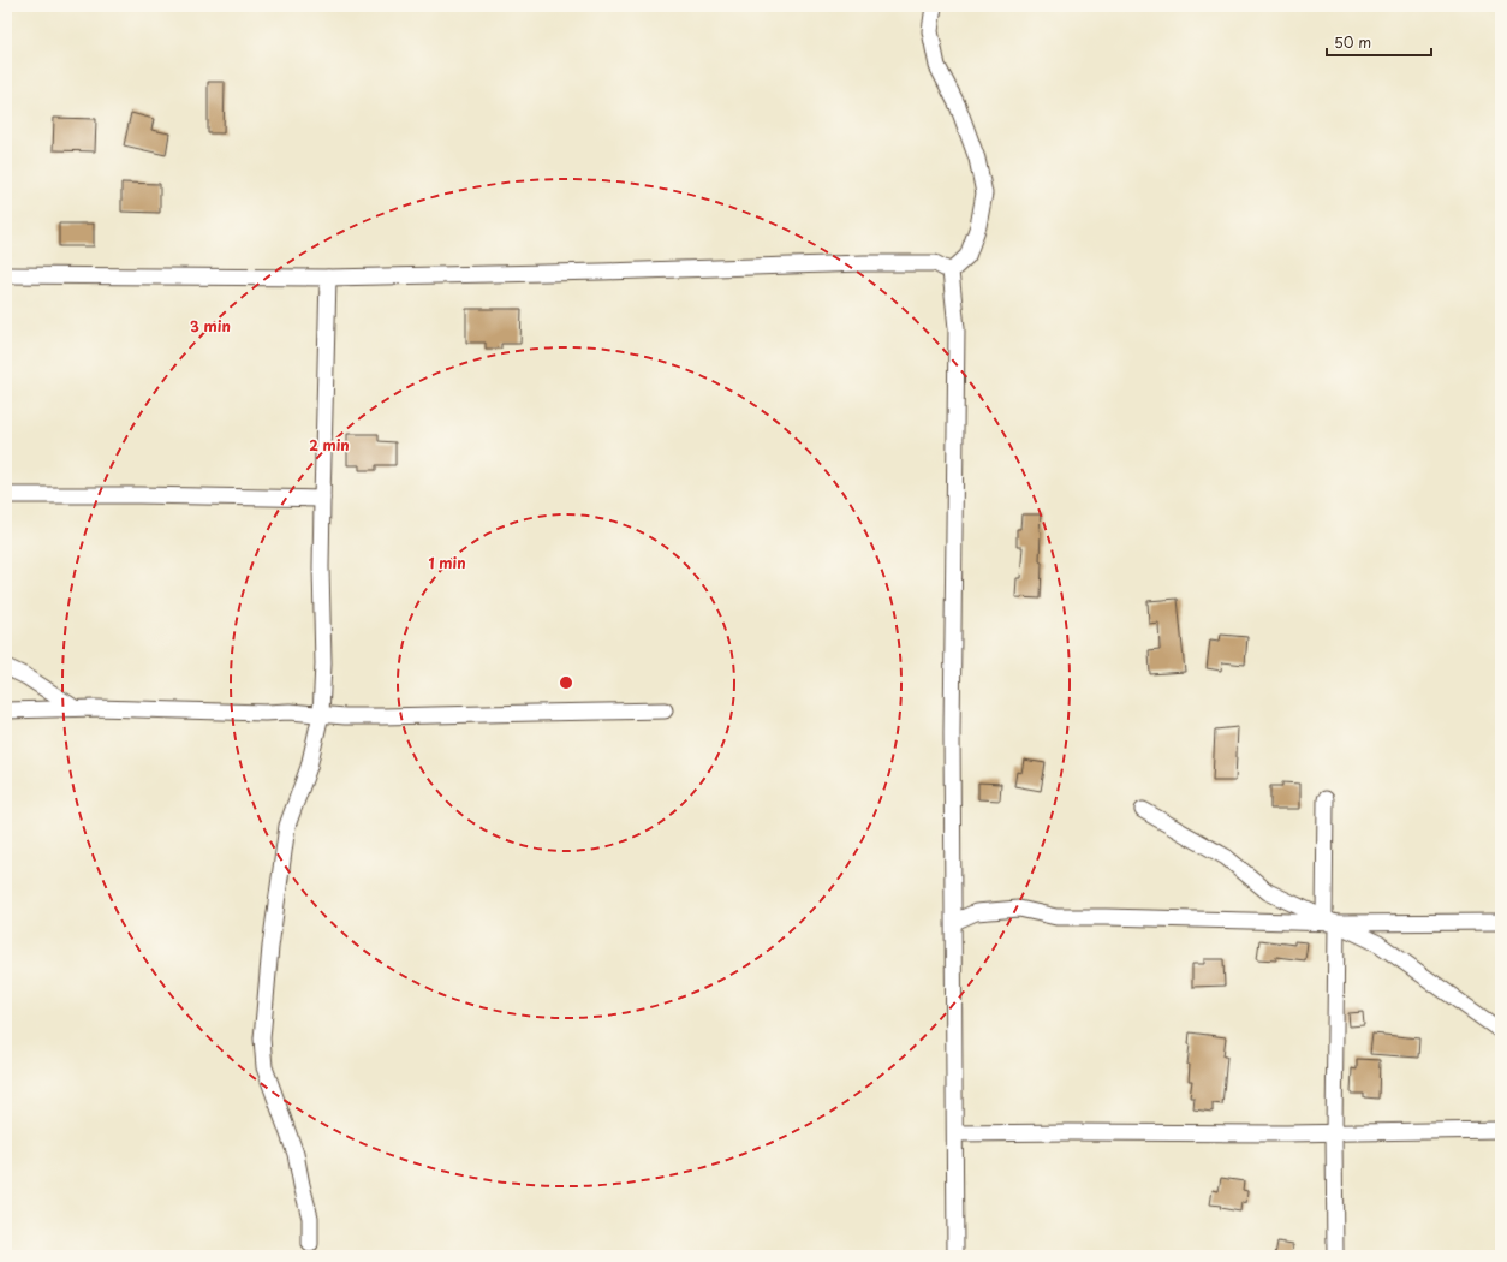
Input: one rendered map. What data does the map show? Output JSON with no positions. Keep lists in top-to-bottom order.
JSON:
{
  "scale_bar": "50 m",
  "rings": ["3 min", "2 min", "1 min"]
}
